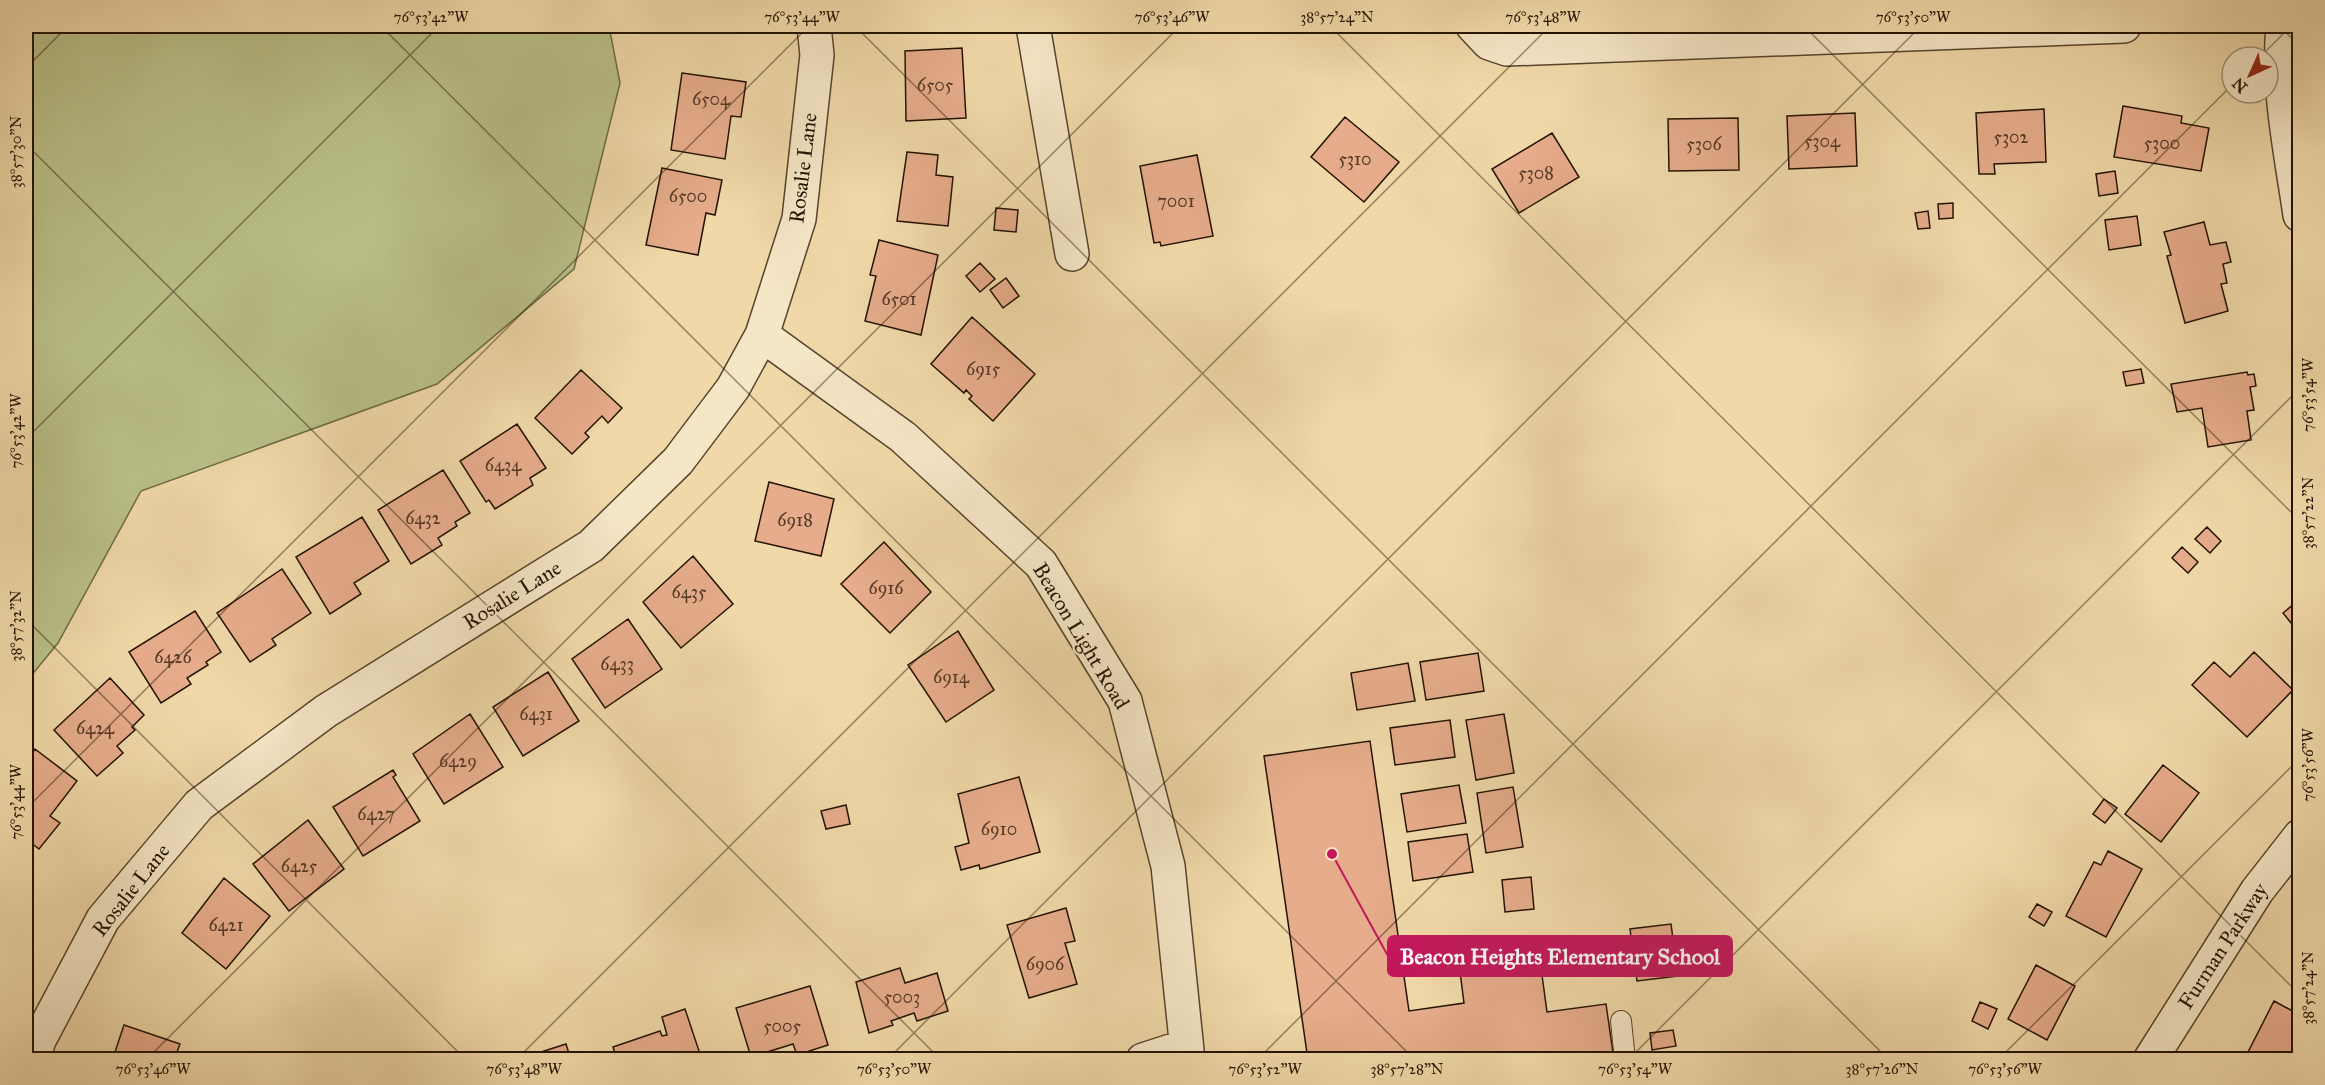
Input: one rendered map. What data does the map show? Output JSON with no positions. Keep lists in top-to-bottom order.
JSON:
{
  "streets": {
    "street": ["Rosalie Lane", "Beacon Light Road", "Furman Parkway"]
  },
  "crossings": [
    ["Rosalie Lane", "Beacon Light Road"]
  ],
  "places": ["Beacon Heights Elementary School"],
  "house_numbers": [
    "6505",
    "6504",
    "5302",
    "5304",
    "5300",
    "5306",
    "5310",
    "5308",
    "6500",
    "7001",
    "6501",
    "6915",
    "6434",
    "6432",
    "6918",
    "6916",
    "6435",
    "6426",
    "6433",
    "6914",
    "6431",
    "6424",
    "6429",
    "6427",
    "6910",
    "6425",
    "6421",
    "6906",
    "5003",
    "5005"
  ],
  "north": "bottom left",
  "coordinates": [
    "76°53'42\"W",
    "76°53'44\"W",
    "76°53'46\"W",
    "38°57'24\"N",
    "76°53'48\"W",
    "76°53'50\"W",
    "38°57'30\"N",
    "76°53'54\"W",
    "38°57'22\"N",
    "38°57'32\"N",
    "76°53'56\"W",
    "76°53'52\"W",
    "38°57'28\"N",
    "38°57'26\"N"
  ]
}
